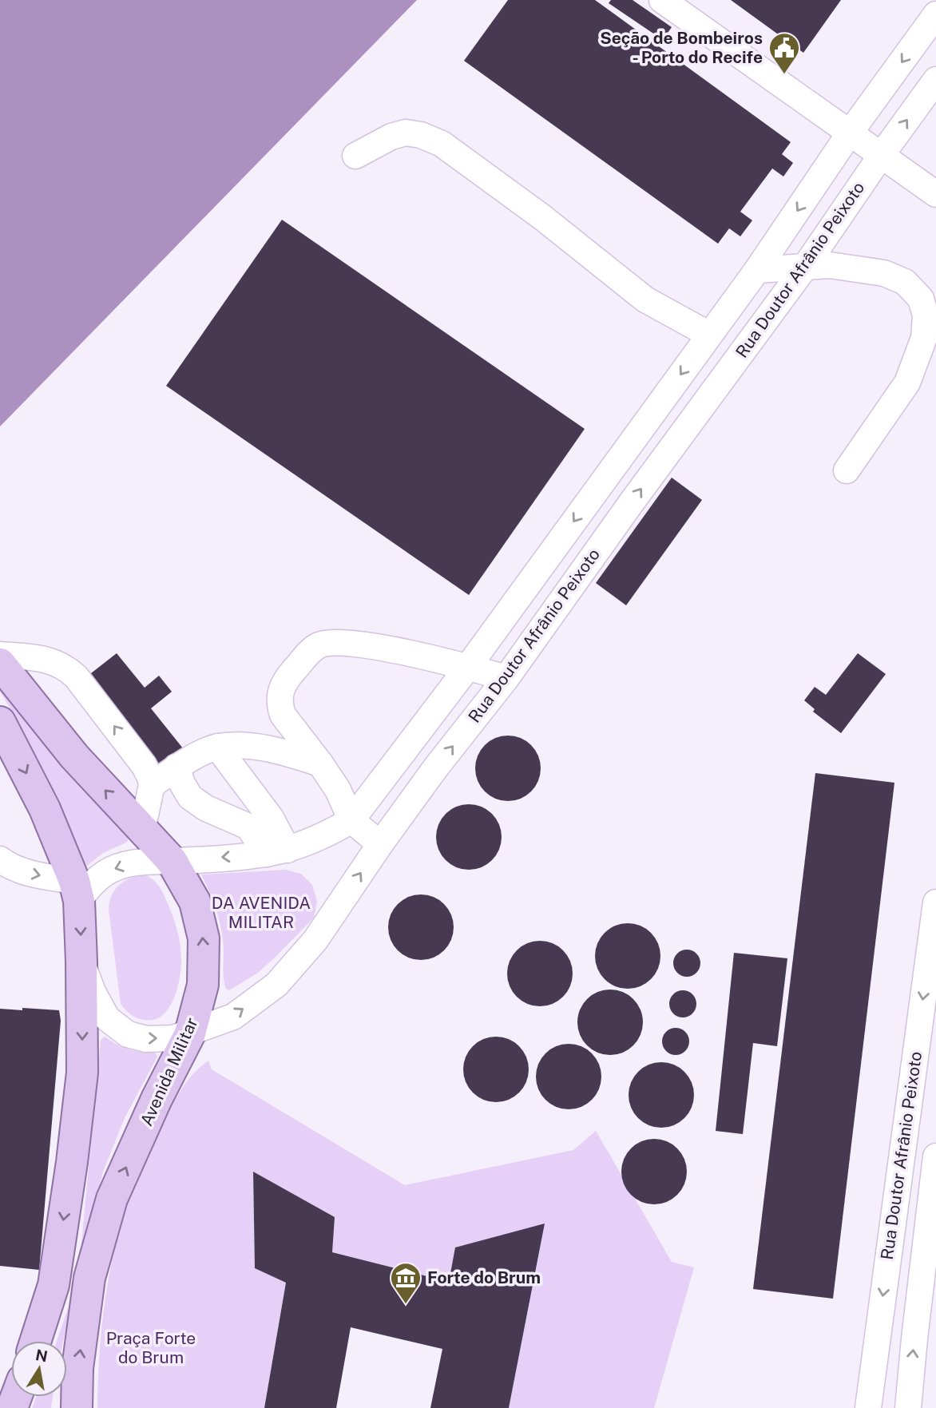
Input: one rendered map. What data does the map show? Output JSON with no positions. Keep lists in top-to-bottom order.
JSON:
{
  "streets": {
    "main road": ["Avenida Militar"],
    "street": ["Rua Doutor Afrânio Peixoto"]
  },
  "crossings": [
    ["Rua Doutor Afrânio Peixoto", "Avenida Militar"]
  ],
  "parks": ["DA AVENIDA MILITAR", "Praça Forte do Brum"],
  "places": {
    "public building": ["Seção de Bombeiros - Porto do Recife"],
    "museum": ["Forte do Brum"]
  },
  "north": "top"
}
